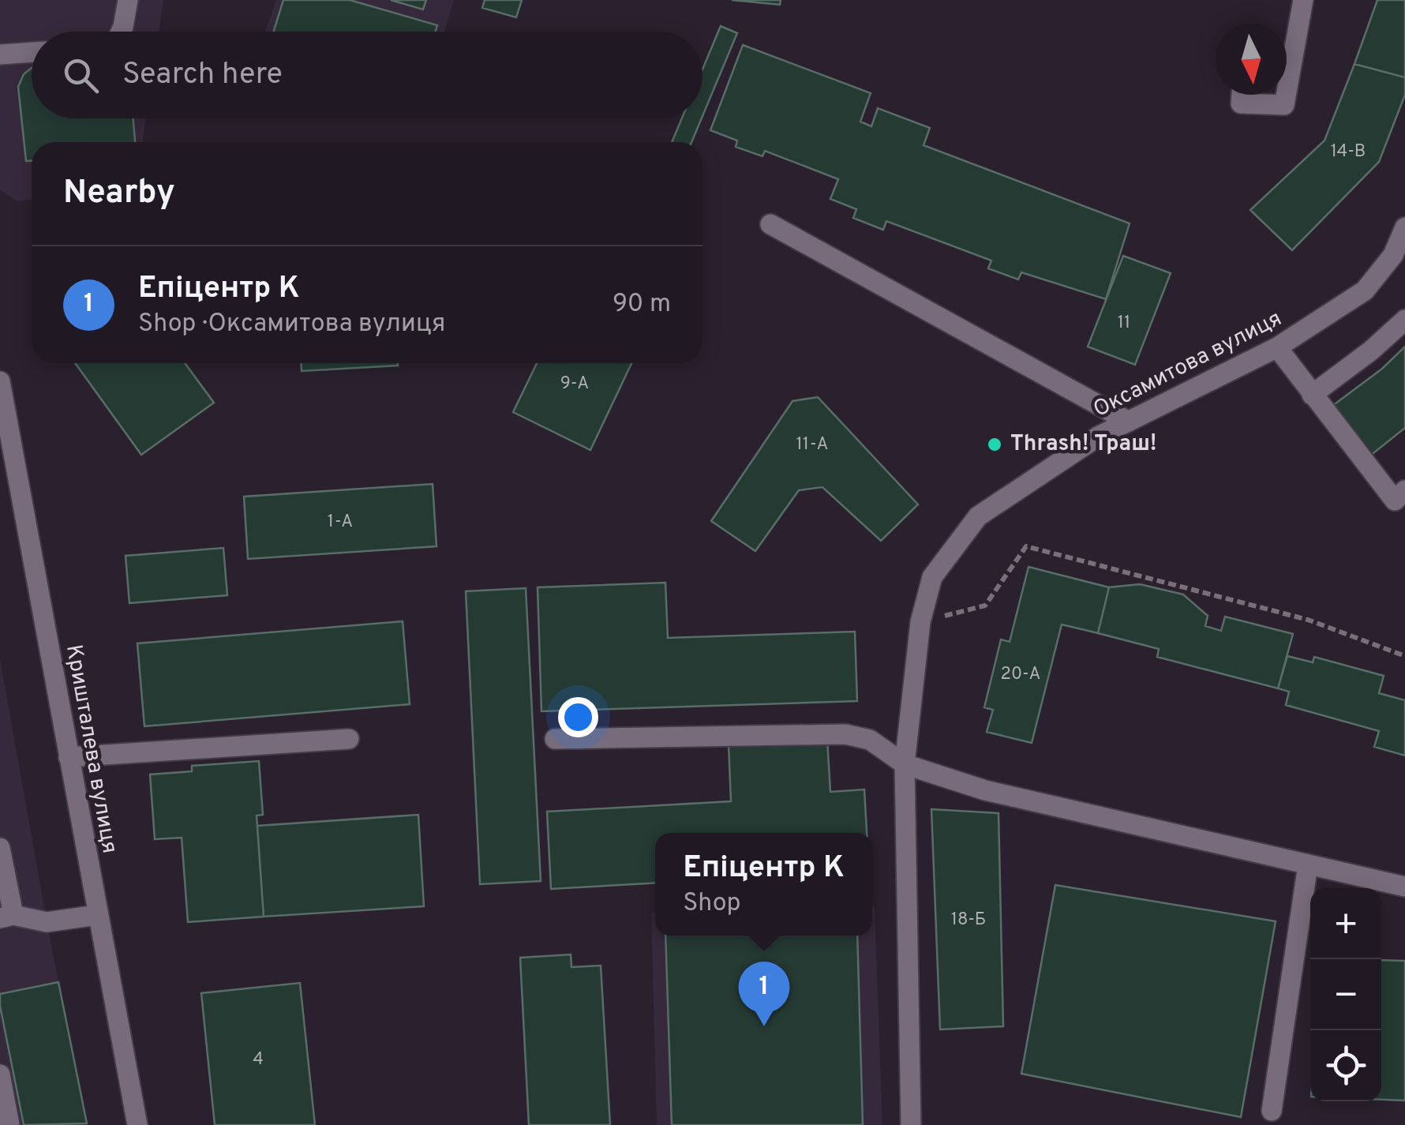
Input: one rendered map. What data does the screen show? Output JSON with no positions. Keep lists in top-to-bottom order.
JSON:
{
  "streets": {
    "street": ["Оксамитова вулиця", "Кришталева вулиця"]
  },
  "places": ["Thrash! Траш!"],
  "house_numbers": [
    "14-В",
    "11",
    "9-А",
    "11-А",
    "1-А",
    "20-А",
    "18-Б",
    "4"
  ],
  "north": "bottom",
  "page": {
    "search": "Search here",
    "heading": "Nearby",
    "list": [
      {
        "mark": "1",
        "name": "Епіцентр К",
        "note": "Shop · Оксамитова вулиця",
        "value": "90 m"
      }
    ],
    "popup": ["Епіцентр К", "Shop"],
    "map_buttons": ["+", "−"],
    "pins": "1"
  }
}
